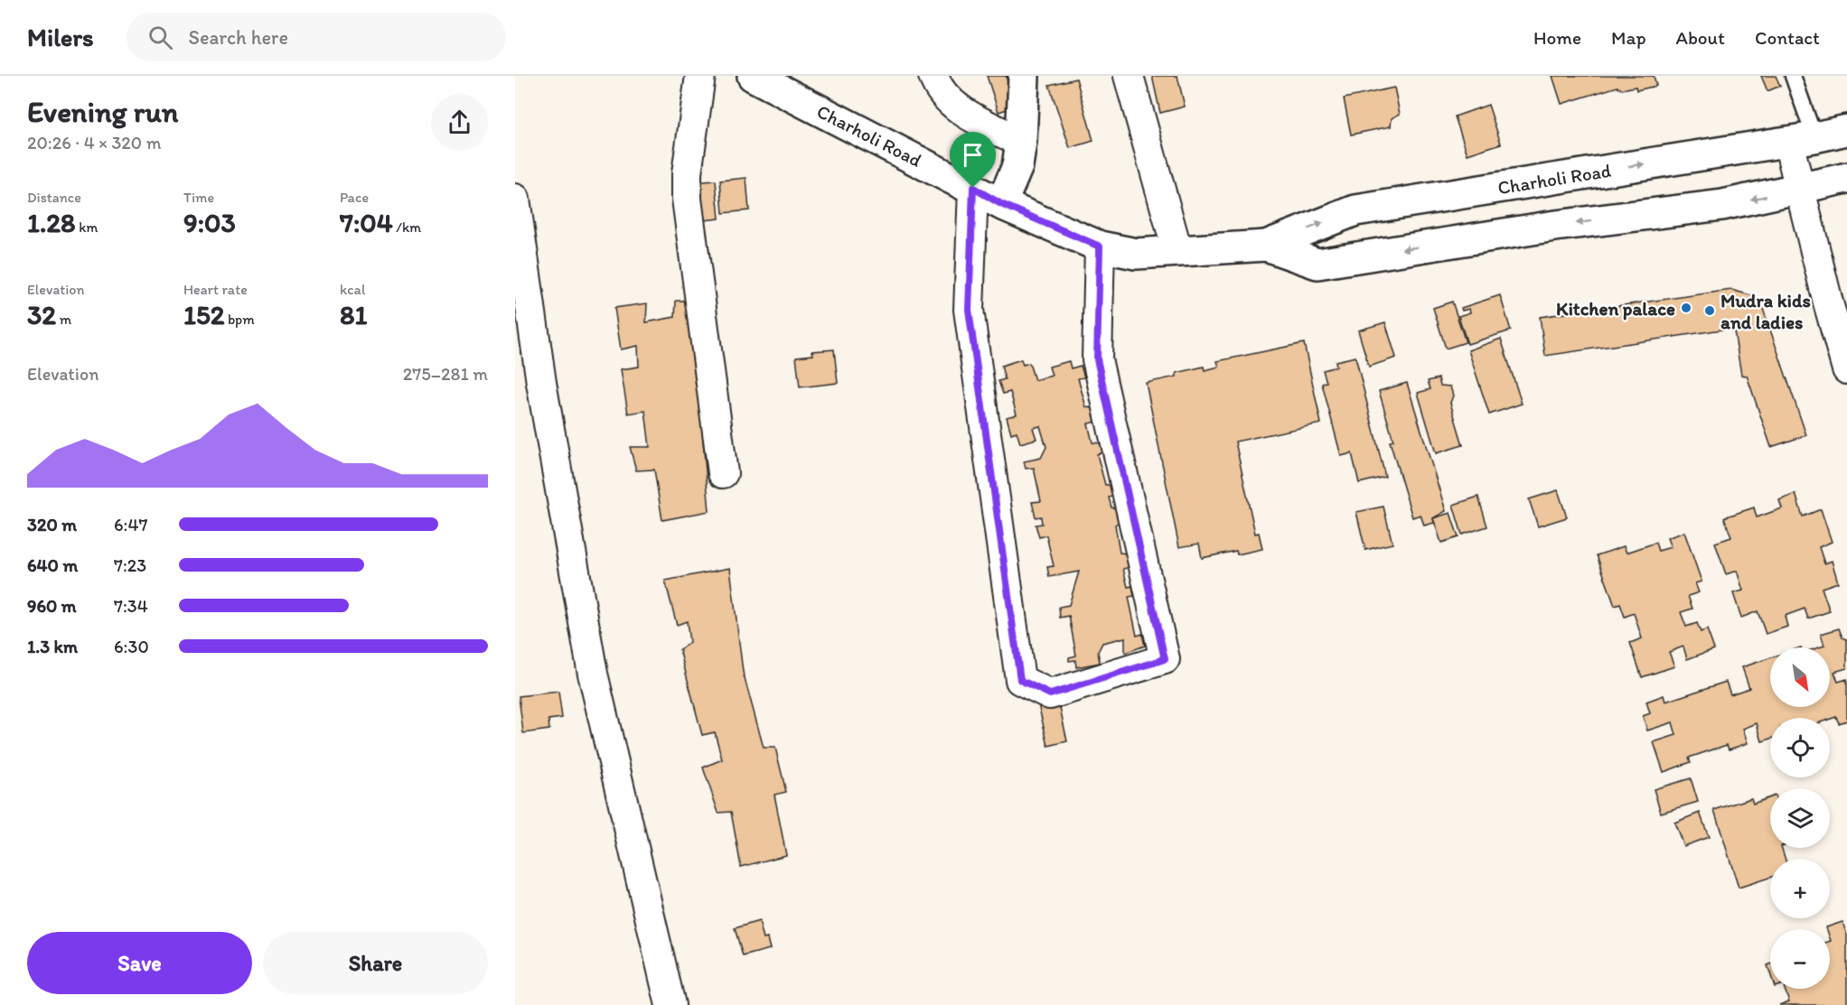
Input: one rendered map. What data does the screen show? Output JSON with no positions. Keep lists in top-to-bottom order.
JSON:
{
  "streets": {
    "street": ["Charholi Road"]
  },
  "places": ["Kitchen palace", "Mudra kids and ladies"],
  "north": "bottom right",
  "page": {
    "header": "Milers",
    "search": "Search here",
    "nav": [
      "Home",
      "Map",
      "About",
      "Contact"
    ],
    "heading": ["Evening run", "20:26 · 4 × 320 m"],
    "stats": [
      ["Distance", "1.28 km"],
      ["Time", "9:03"],
      ["Pace", "7:04 /km"],
      ["Elevation", "32 m"],
      ["Heart rate", "152 bpm"],
      ["kcal", "81"]
    ],
    "chart": ["Elevation", "275–281 m"],
    "list": [
      {
        "name": "320 m",
        "note": "6:47"
      },
      {
        "name": "640 m",
        "note": "7:23"
      },
      {
        "name": "960 m",
        "note": "7:34"
      },
      {
        "name": "1.3 km",
        "note": "6:30"
      }
    ],
    "map_buttons": ["+", "−"],
    "buttons": ["Save", "Share"]
  }
}
